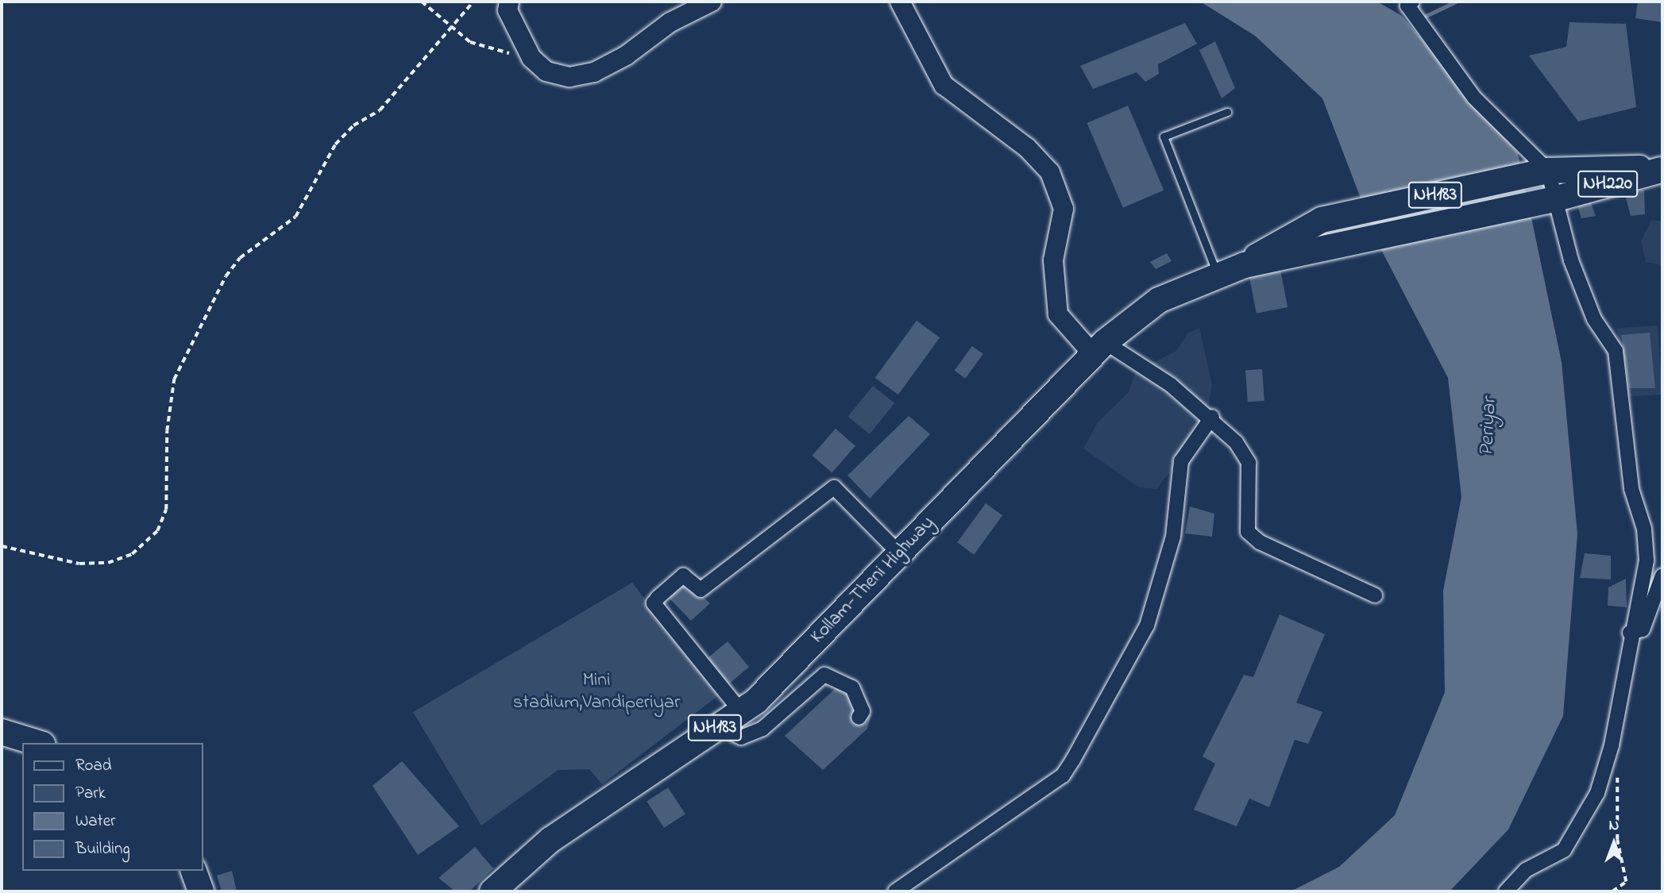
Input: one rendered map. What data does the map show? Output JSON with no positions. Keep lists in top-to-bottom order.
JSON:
{
  "streets": {
    "highway": ["NH220", "NH183", "Kollam-Theni Highway"]
  },
  "crossings": [
    ["NH220", "NH183"],
    ["NH220", "Kollam-Theni Highway"]
  ],
  "water": ["Periyar"],
  "parks": ["Mini stadium,Vandiperiyar"],
  "legend": [
    "Road",
    "Park",
    "Water",
    "Building"
  ],
  "north": "top"
}
